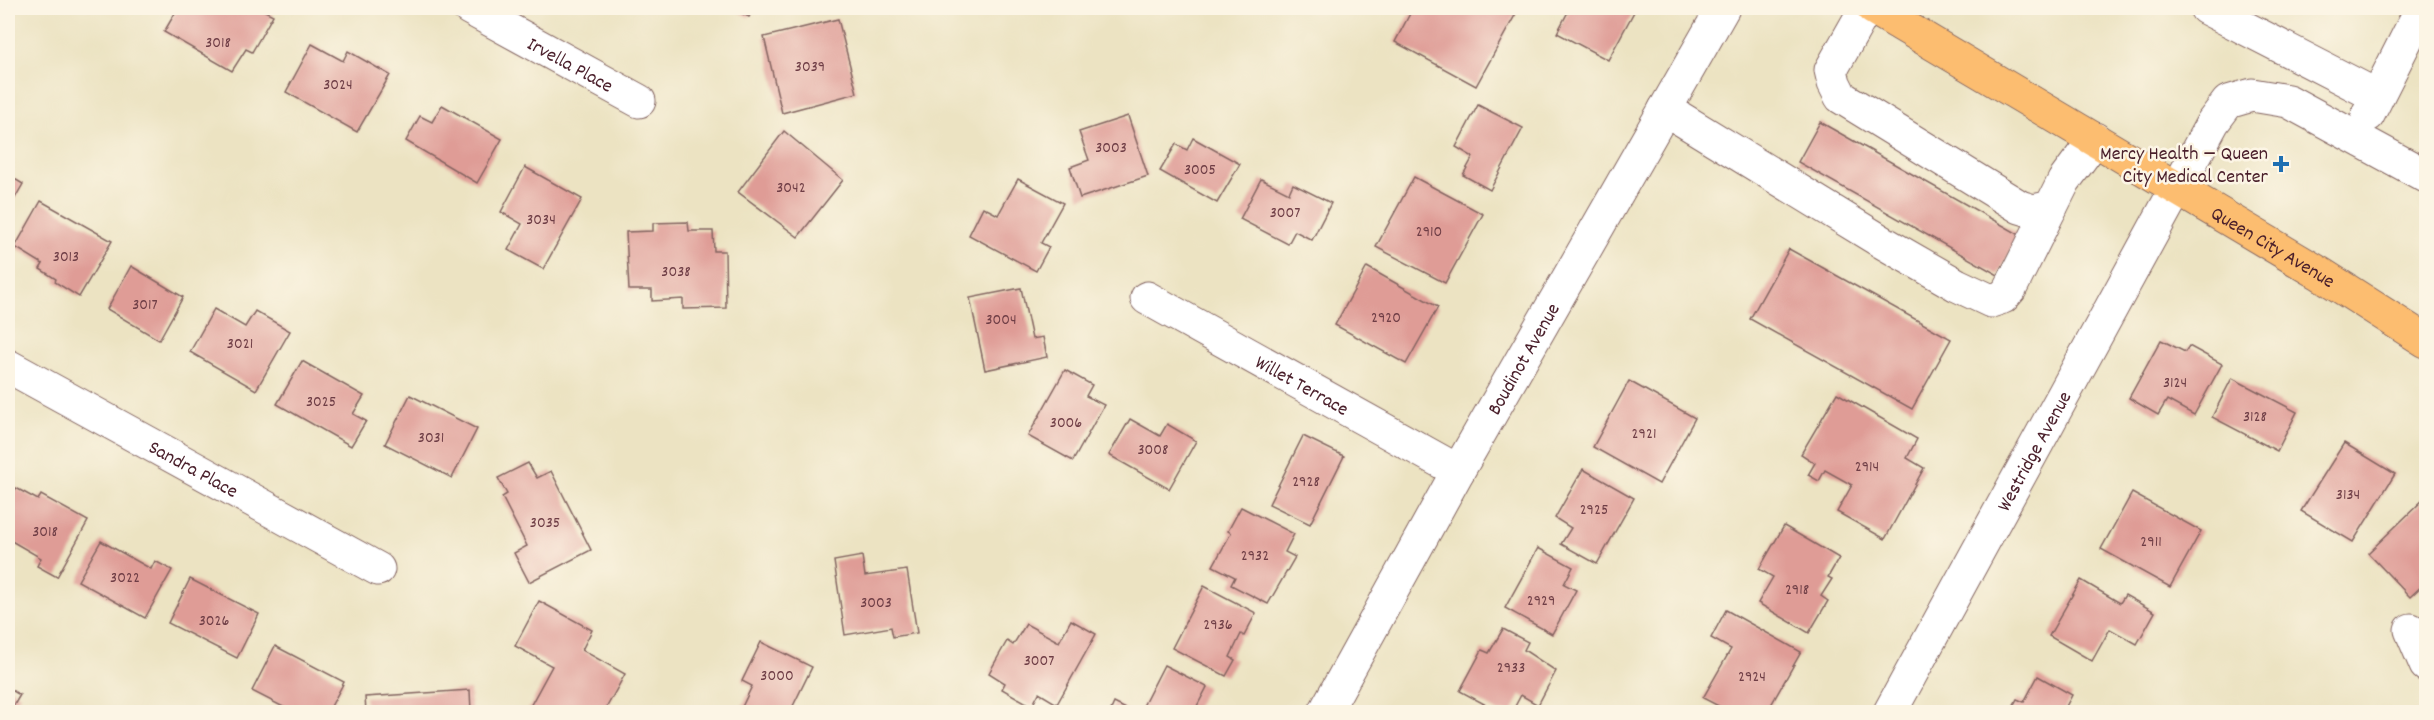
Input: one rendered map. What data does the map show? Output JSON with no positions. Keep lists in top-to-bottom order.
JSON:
{
  "streets": {
    "main road": ["Queen City Avenue"],
    "street": [
      "Irvella Place",
      "Boudinot Avenue",
      "Willet Terrace",
      "Westridge Avenue",
      "Sandra Place"
    ]
  },
  "crossings": [
    ["Queen City Avenue", "Westridge Avenue"],
    ["Boudinot Avenue", "Willet Terrace"]
  ],
  "places": {
    "health": ["Mercy Health — Queen City Medical Center"]
  },
  "house_numbers": [
    "3018",
    "3039",
    "3024",
    "3003",
    "3005",
    "3042",
    "3007",
    "3034",
    "2910",
    "3013",
    "3038",
    "3017",
    "2920",
    "3004",
    "3021",
    "3124",
    "3025",
    "3128",
    "3006",
    "2921",
    "3031",
    "3008",
    "2914",
    "2928",
    "3134",
    "2925",
    "3035",
    "3018",
    "2911",
    "2932",
    "3022",
    "2918",
    "2929",
    "3003",
    "3026",
    "2936",
    "3007",
    "2933",
    "3000",
    "2924"
  ]
}
